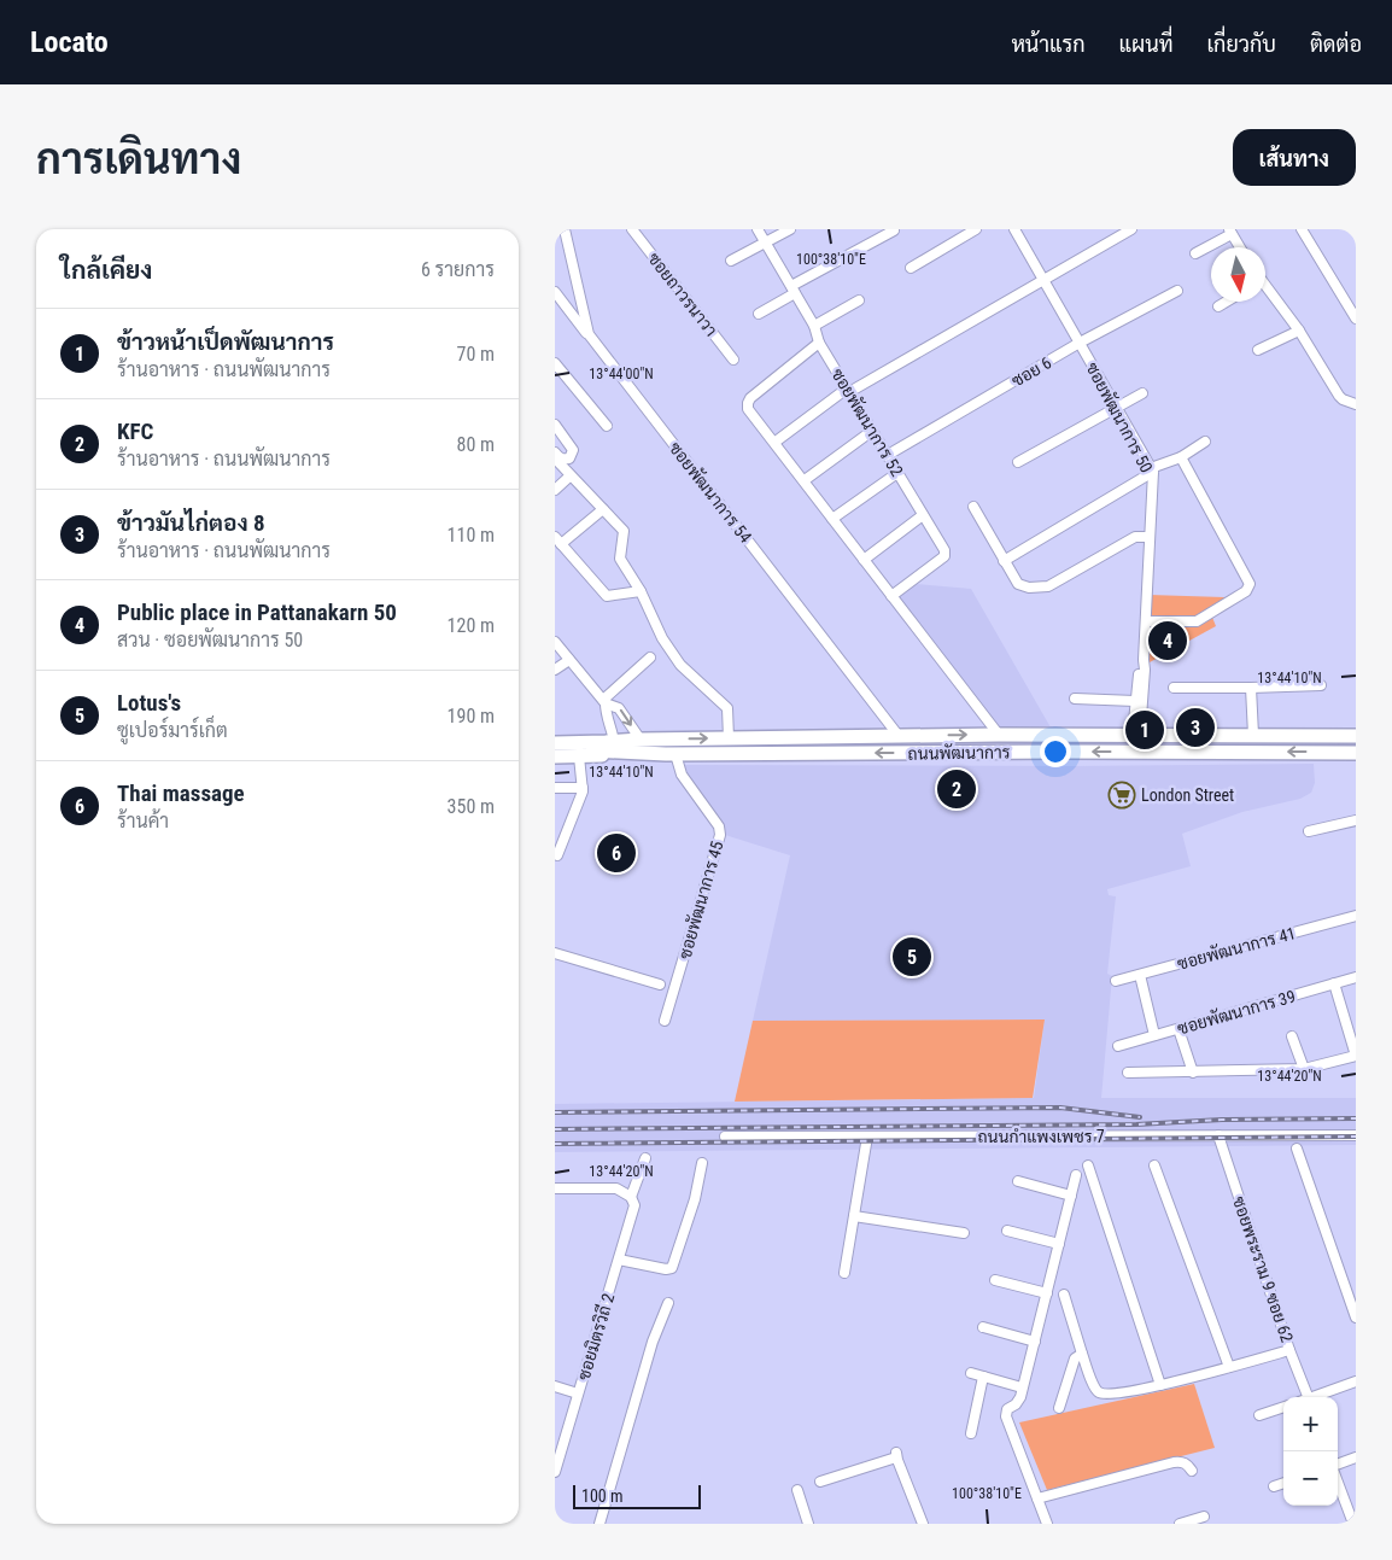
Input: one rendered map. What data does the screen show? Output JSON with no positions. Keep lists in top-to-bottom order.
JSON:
{
  "streets": {
    "main road": ["ถนนพัฒนาการ"],
    "street": [
      "ซอยถาวรนาวา",
      "ซอย 6",
      "ซอยพัฒนาการ 50",
      "ซอยพัฒนาการ 52",
      "ซอยพัฒนาการ 54",
      "ซอยพัฒนาการ 45",
      "ซอยพัฒนาการ 41",
      "ซอยพัฒนาการ 39",
      "ถนนกำแพงเพชร 7",
      "ซอยพระราม 9 ซอย 62",
      "ซอยมิตรวิถี 2"
    ]
  },
  "crossings": [
    ["ซอย 6", "ซอยพัฒนาการ 50"],
    ["ซอย 6", "ซอยพัฒนาการ 52"],
    ["ซอยพัฒนาการ 50", "ถนนพัฒนาการ"],
    ["ซอยพัฒนาการ 54", "ถนนพัฒนาการ"],
    ["ถนนพัฒนาการ", "ซอยพัฒนาการ 45"],
    ["ถนนกำแพงเพชร 7", "ซอยพระราม 9 ซอย 62"]
  ],
  "places": {
    "supermarket": ["London Street"]
  },
  "scale_bar": "100 m",
  "north": "bottom",
  "page": {
    "header": "Locato",
    "nav": [
      "หน้าแรก",
      "แผนที่",
      "เกี่ยวกับ",
      "ติดต่อ"
    ],
    "title": "การเดินทาง",
    "buttons": "เส้นทาง",
    "heading": ["ใกล้เคียง", "6 รายการ"],
    "list": [
      {
        "mark": "1",
        "name": "ข้าวหน้าเป็ดพัฒนาการ",
        "note": "ร้านอาหาร · ถนนพัฒนาการ",
        "value": "70 m"
      },
      {
        "mark": "2",
        "name": "KFC",
        "note": "ร้านอาหาร · ถนนพัฒนาการ",
        "value": "80 m"
      },
      {
        "mark": "3",
        "name": "ข้าวมันไก่ตอง 8",
        "note": "ร้านอาหาร · ถนนพัฒนาการ",
        "value": "110 m"
      },
      {
        "mark": "4",
        "name": "Public place in Pattanakarn 50",
        "note": "สวน · ซอยพัฒนาการ 50",
        "value": "120 m"
      },
      {
        "mark": "5",
        "name": "Lotus's",
        "note": "ซูเปอร์มาร์เก็ต",
        "value": "190 m"
      },
      {
        "mark": "6",
        "name": "Thai massage",
        "note": "ร้านค้า",
        "value": "350 m"
      }
    ],
    "pins": [
      "4",
      "3",
      "1",
      "2",
      "6",
      "5"
    ],
    "map_buttons": ["+", "−"],
    "scale": "100 m"
  },
  "coordinates": [
    "100°38'10\"E",
    "13°44'00\"N",
    "13°44'10\"N",
    "13°44'20\"N"
  ]
}
